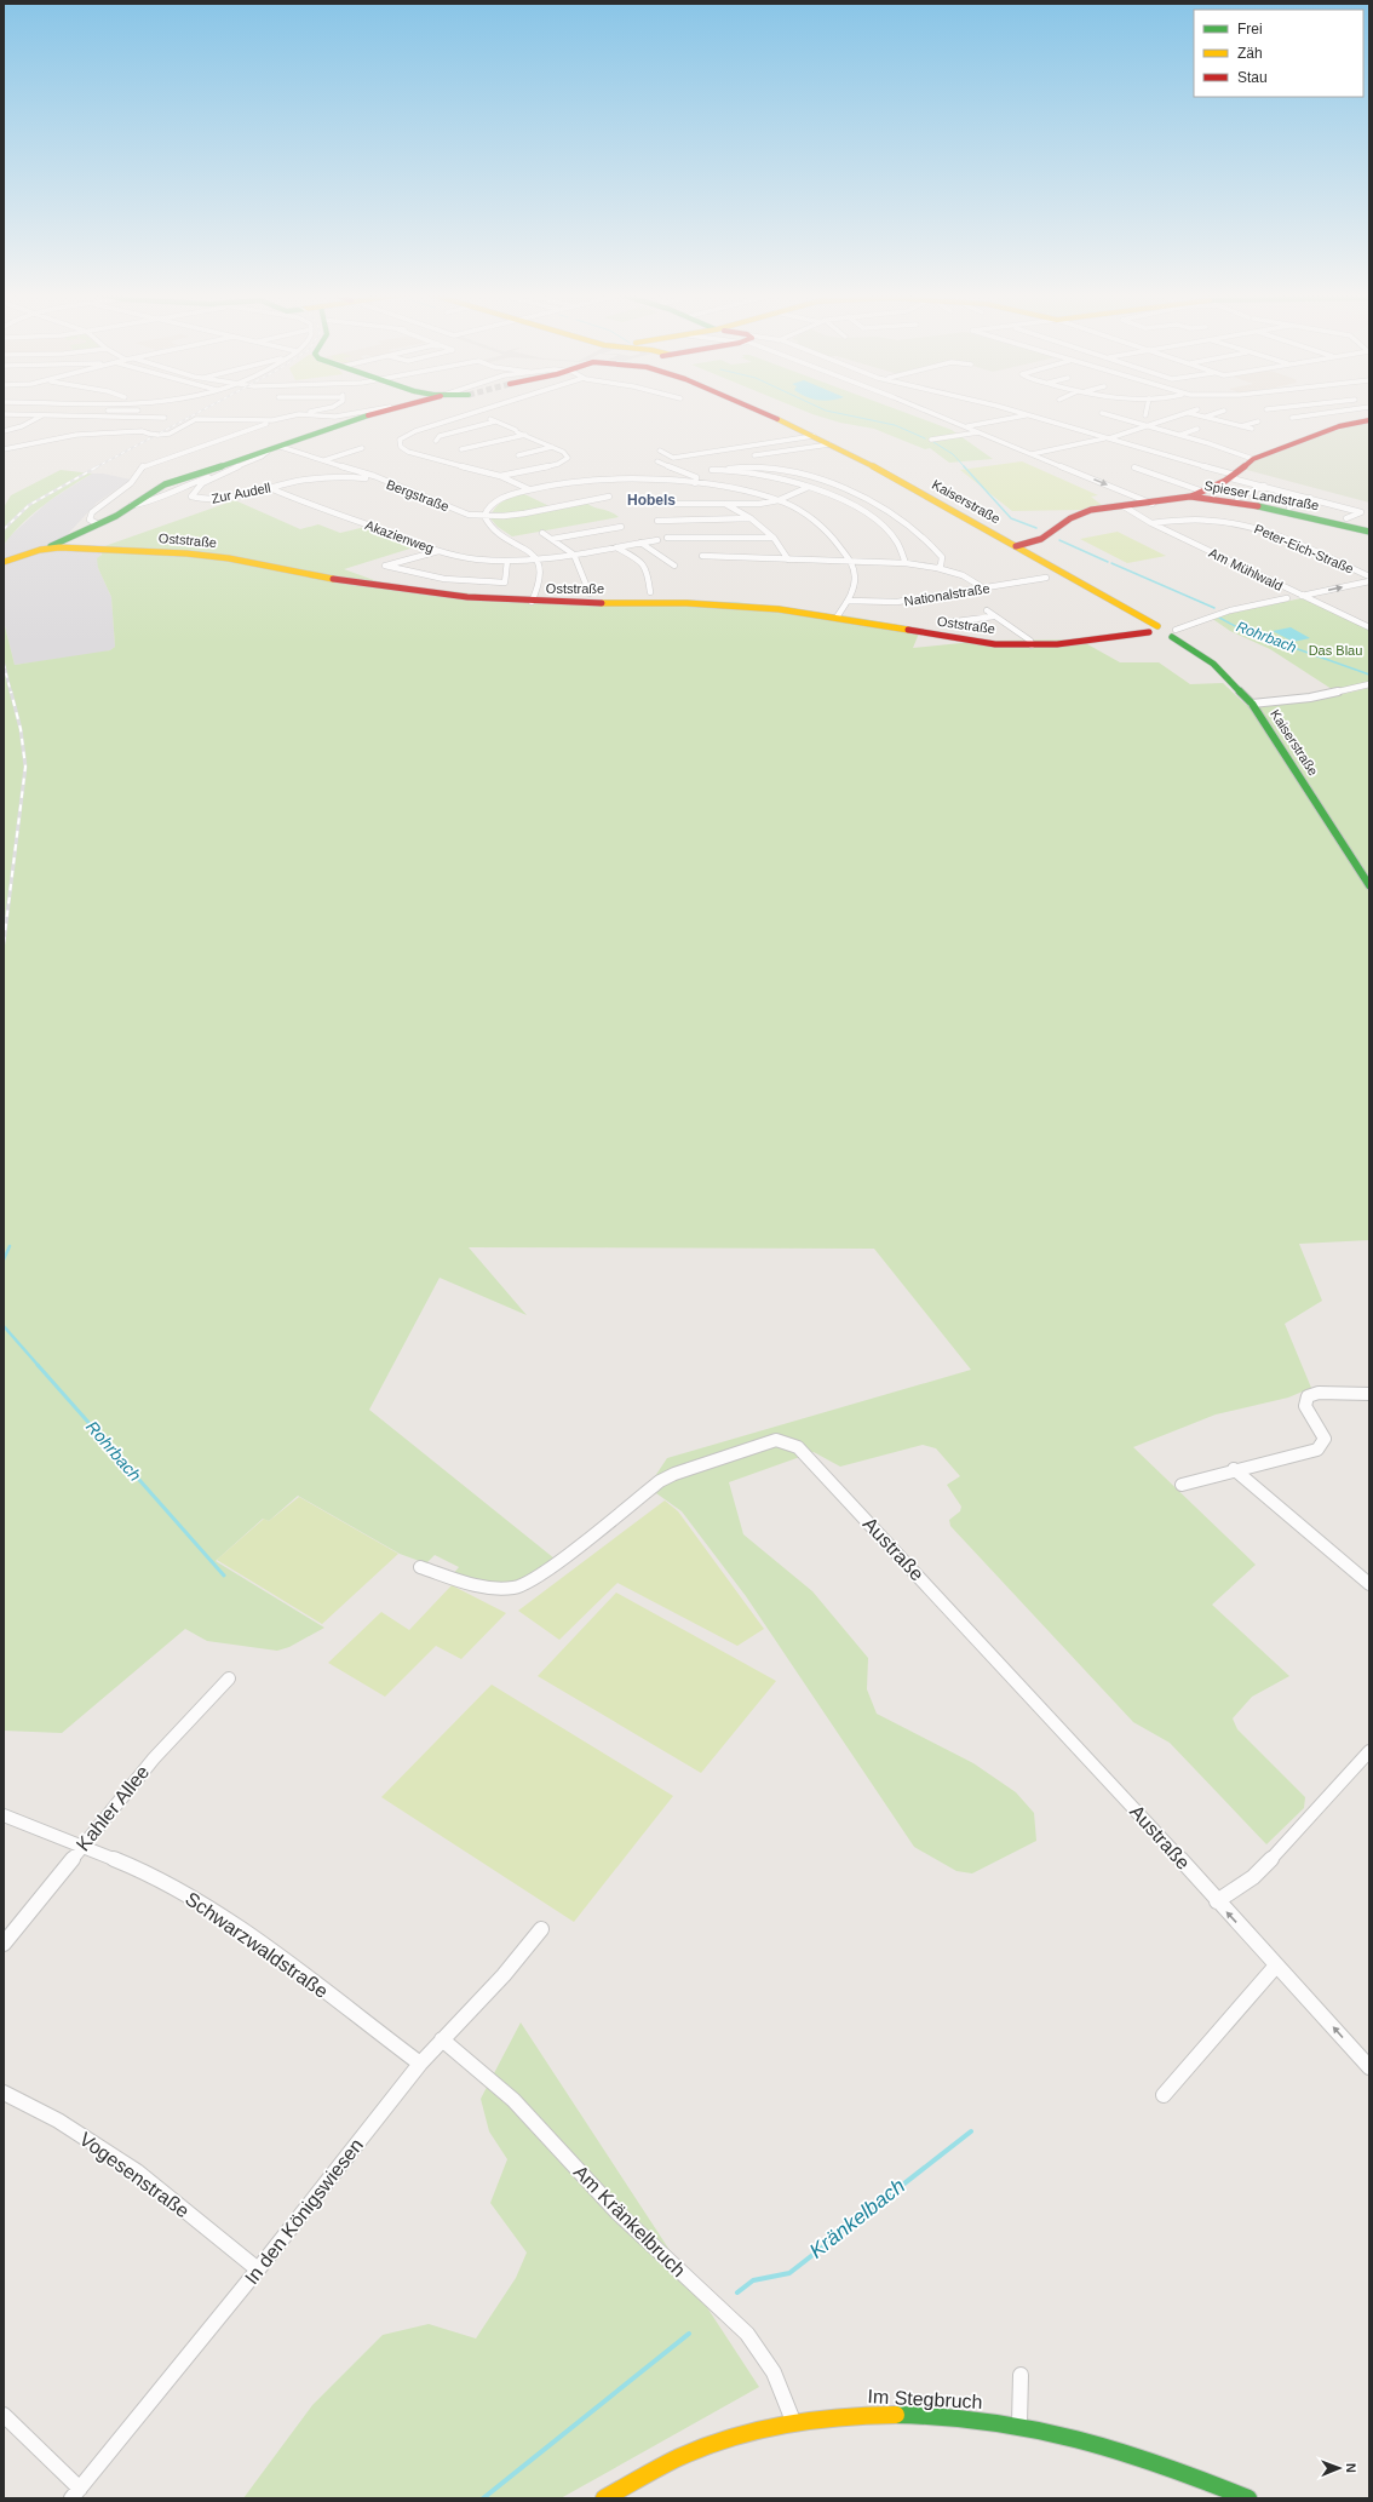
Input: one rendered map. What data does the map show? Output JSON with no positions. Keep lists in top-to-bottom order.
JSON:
{
  "streets": {
    "main road": [
      "Spieser Landstraße",
      "Kaiserstraße",
      "Oststraße",
      "Im Stegbruch"
    ],
    "street": [
      "Zur Audell",
      "Bergstraße",
      "Akazienweg",
      "Peter-Eich-Straße",
      "Am Mühlwald",
      "Nationalstraße",
      "Austraße",
      "Kahler Allee",
      "Schwarzwaldstraße",
      "Vogesenstraße",
      "In den Königswiesen",
      "Am Kränkelbruch"
    ]
  },
  "crossings": [
    ["Zur Audell", "Bergstraße"],
    ["Zur Audell", "Akazienweg"],
    ["Spieser Landstraße", "Kaiserstraße"],
    ["Spieser Landstraße", "Am Mühlwald"],
    ["Kaiserstraße", "Oststraße"],
    ["Peter-Eich-Straße", "Am Mühlwald"],
    ["Kahler Allee", "Schwarzwaldstraße"],
    ["Schwarzwaldstraße", "In den Königswiesen"],
    ["Vogesenstraße", "In den Königswiesen"],
    ["In den Königswiesen", "Am Kränkelbruch"],
    ["Am Kränkelbruch", "Im Stegbruch"]
  ],
  "districts": ["Hobels"],
  "water": ["Rohrbach", "Kränkelbach"],
  "parks": ["Das Blau"],
  "legend": ["Frei", "Zäh", "Stau"],
  "north": "right"
}
